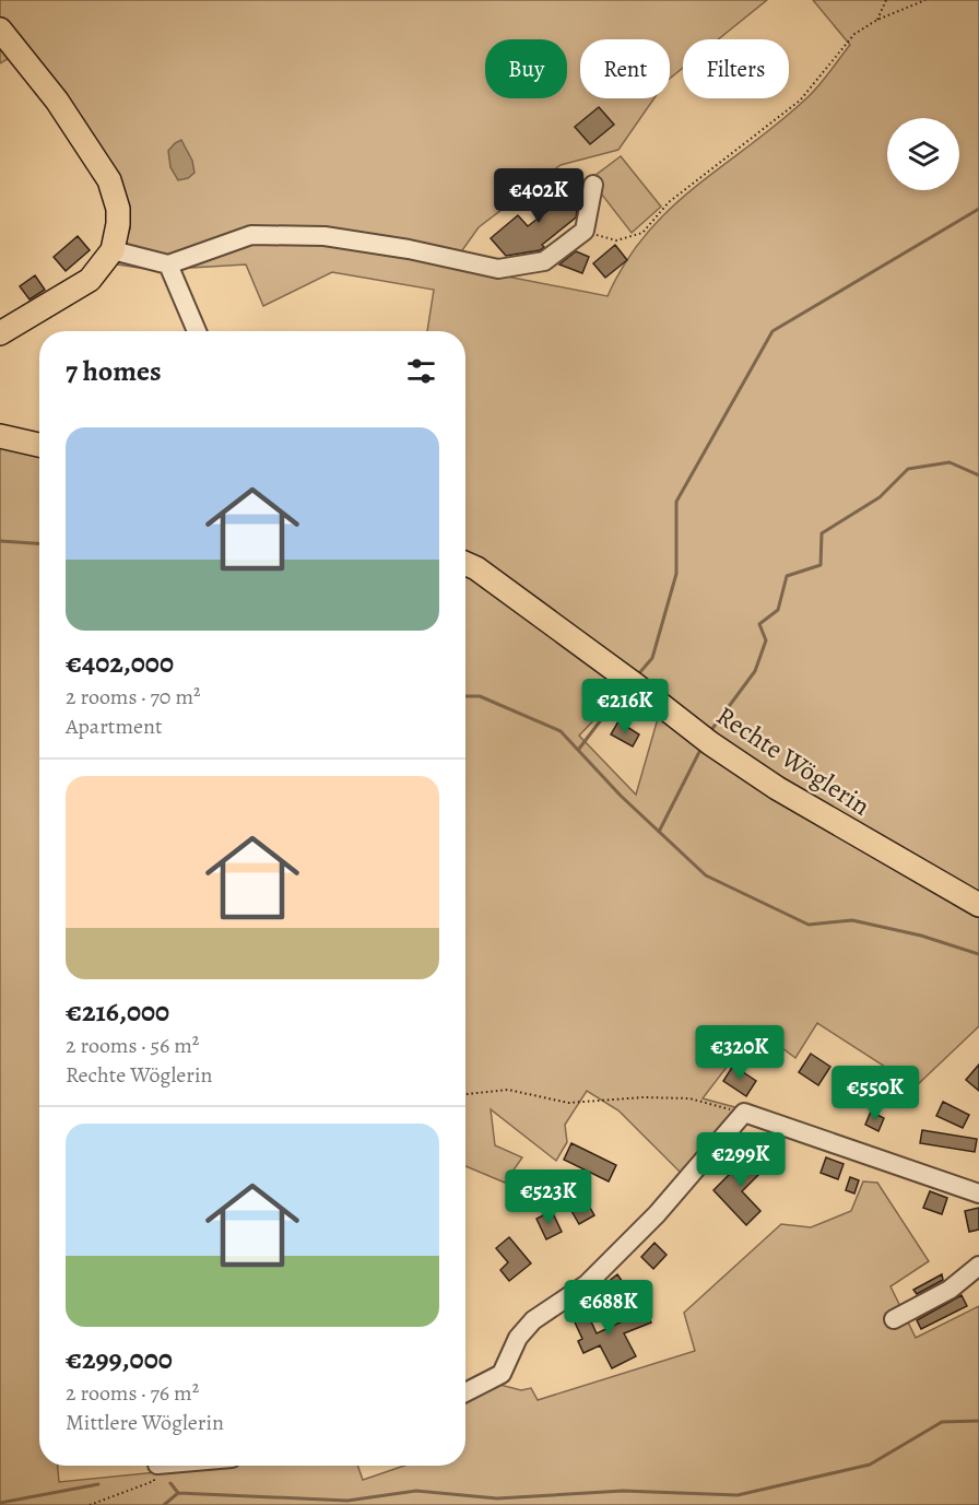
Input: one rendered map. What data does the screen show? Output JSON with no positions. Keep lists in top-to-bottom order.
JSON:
{
  "streets": {
    "main road": ["Rechte Wöglerin"]
  },
  "page": {
    "chip": ["Buy", "Rent", "Filters"],
    "price": [
      "€402K",
      "€216K",
      "€320K",
      "€550K",
      "€299K",
      "€523K",
      "€688K"
    ],
    "heading": "7 homes",
    "list": [
      {
        "name": "€402,000",
        "note": "2 rooms · 70 m² · Apartment"
      },
      {
        "name": "€216,000",
        "note": "2 rooms · 56 m² · Rechte Wöglerin"
      },
      {
        "name": "€299,000",
        "note": "2 rooms · 76 m² · Mittlere Wöglerin"
      }
    ]
  }
}
